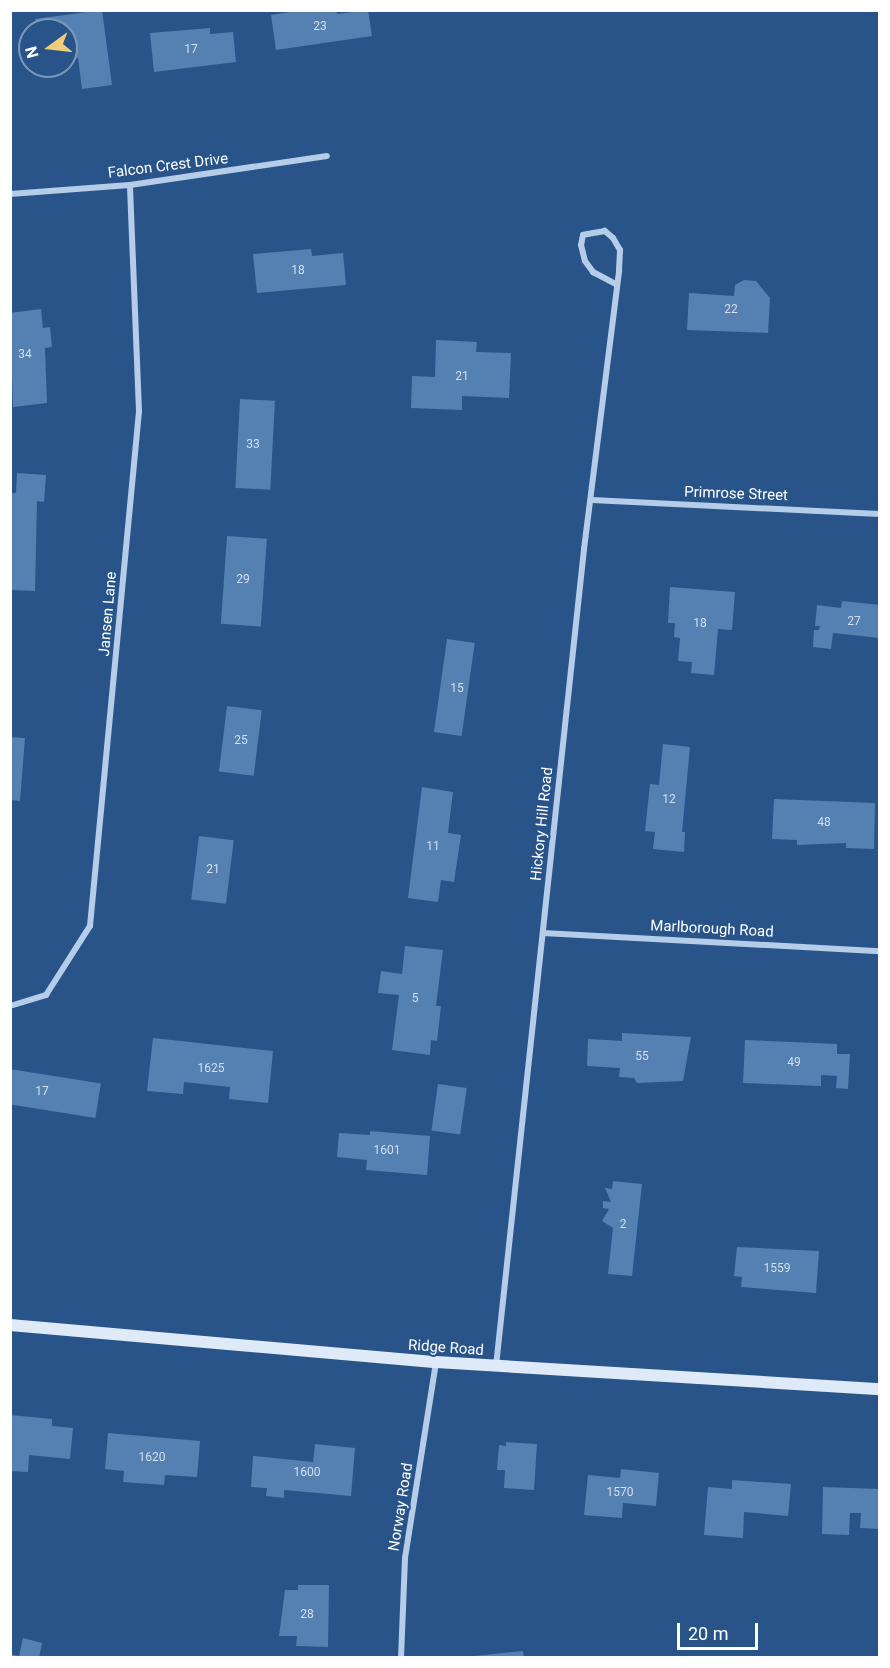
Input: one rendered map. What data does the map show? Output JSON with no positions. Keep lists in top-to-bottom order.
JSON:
{
  "streets": {
    "main road": ["Ridge Road"],
    "street": [
      "Falcon Crest Drive",
      "Primrose Street",
      "Jansen Lane",
      "Hickory Hill Road",
      "Marlborough Road",
      "Norway Road"
    ]
  },
  "crossings": [
    ["Falcon Crest Drive", "Jansen Lane"],
    ["Primrose Street", "Hickory Hill Road"],
    ["Hickory Hill Road", "Marlborough Road"],
    ["Hickory Hill Road", "Ridge Road"],
    ["Ridge Road", "Norway Road"]
  ],
  "house_numbers": [
    "23",
    "17",
    "18",
    "22",
    "34",
    "21",
    "33",
    "29",
    "27",
    "18",
    "15",
    "25",
    "12",
    "48",
    "11",
    "21",
    "5",
    "55",
    "49",
    "1625",
    "17",
    "1601",
    "2",
    "1559",
    "1620",
    "1600",
    "1570",
    "28"
  ],
  "scale_bar": "20 m",
  "north": "left"
}
